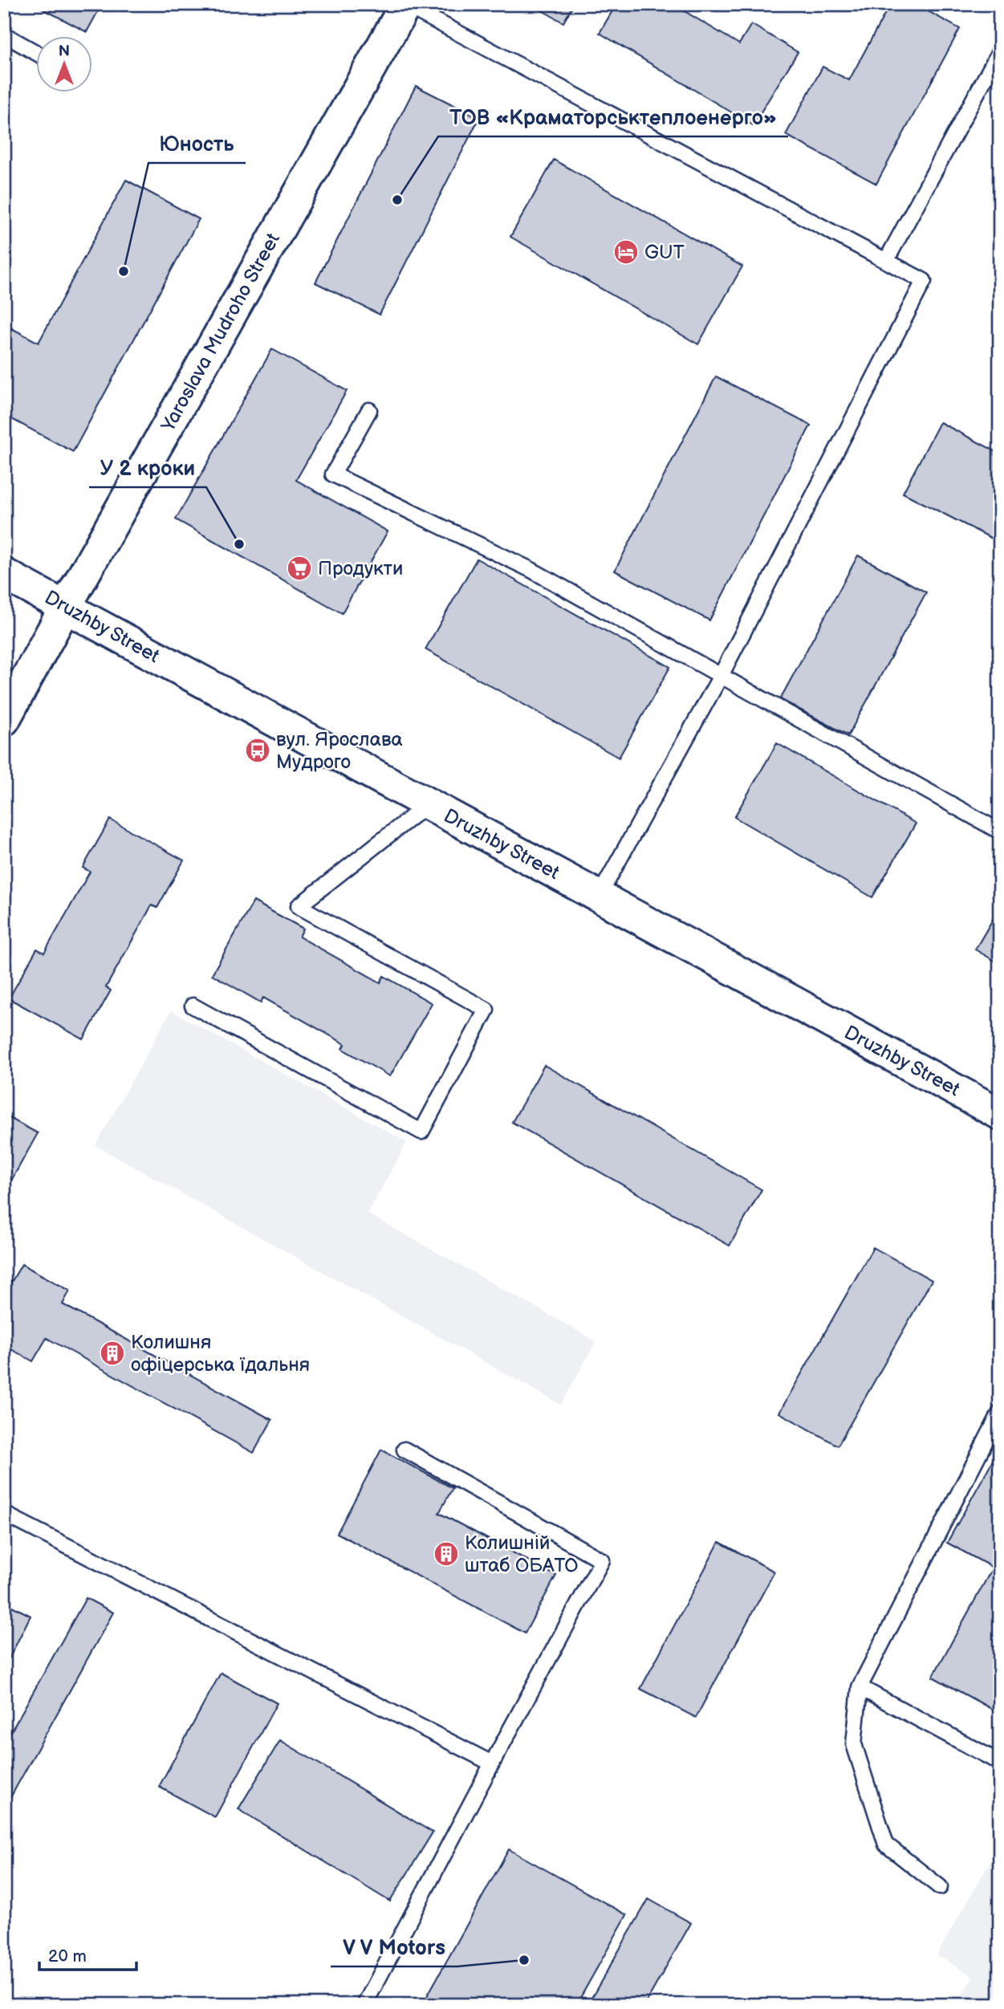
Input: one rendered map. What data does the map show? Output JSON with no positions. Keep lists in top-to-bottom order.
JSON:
{
  "streets": {
    "street": ["Yaroslava Mudroho Street", "Druzhby Street"]
  },
  "crossings": [
    ["Yaroslava Mudroho Street", "Druzhby Street"]
  ],
  "places": {
    "other": [
      "ТОВ «Краматорськтеплоенерго»",
      "Юность",
      "У 2 кроки",
      "V V Motors"
    ],
    "hotel": ["GUT"],
    "supermarket": ["Продукти"],
    "bus stop": ["вул. Ярослава Мудрого"],
    "building": ["Колишня офіцерська їдальня", "Колишній штаб ОБАТО"]
  },
  "scale_bar": "20 m",
  "north": "top"
}
